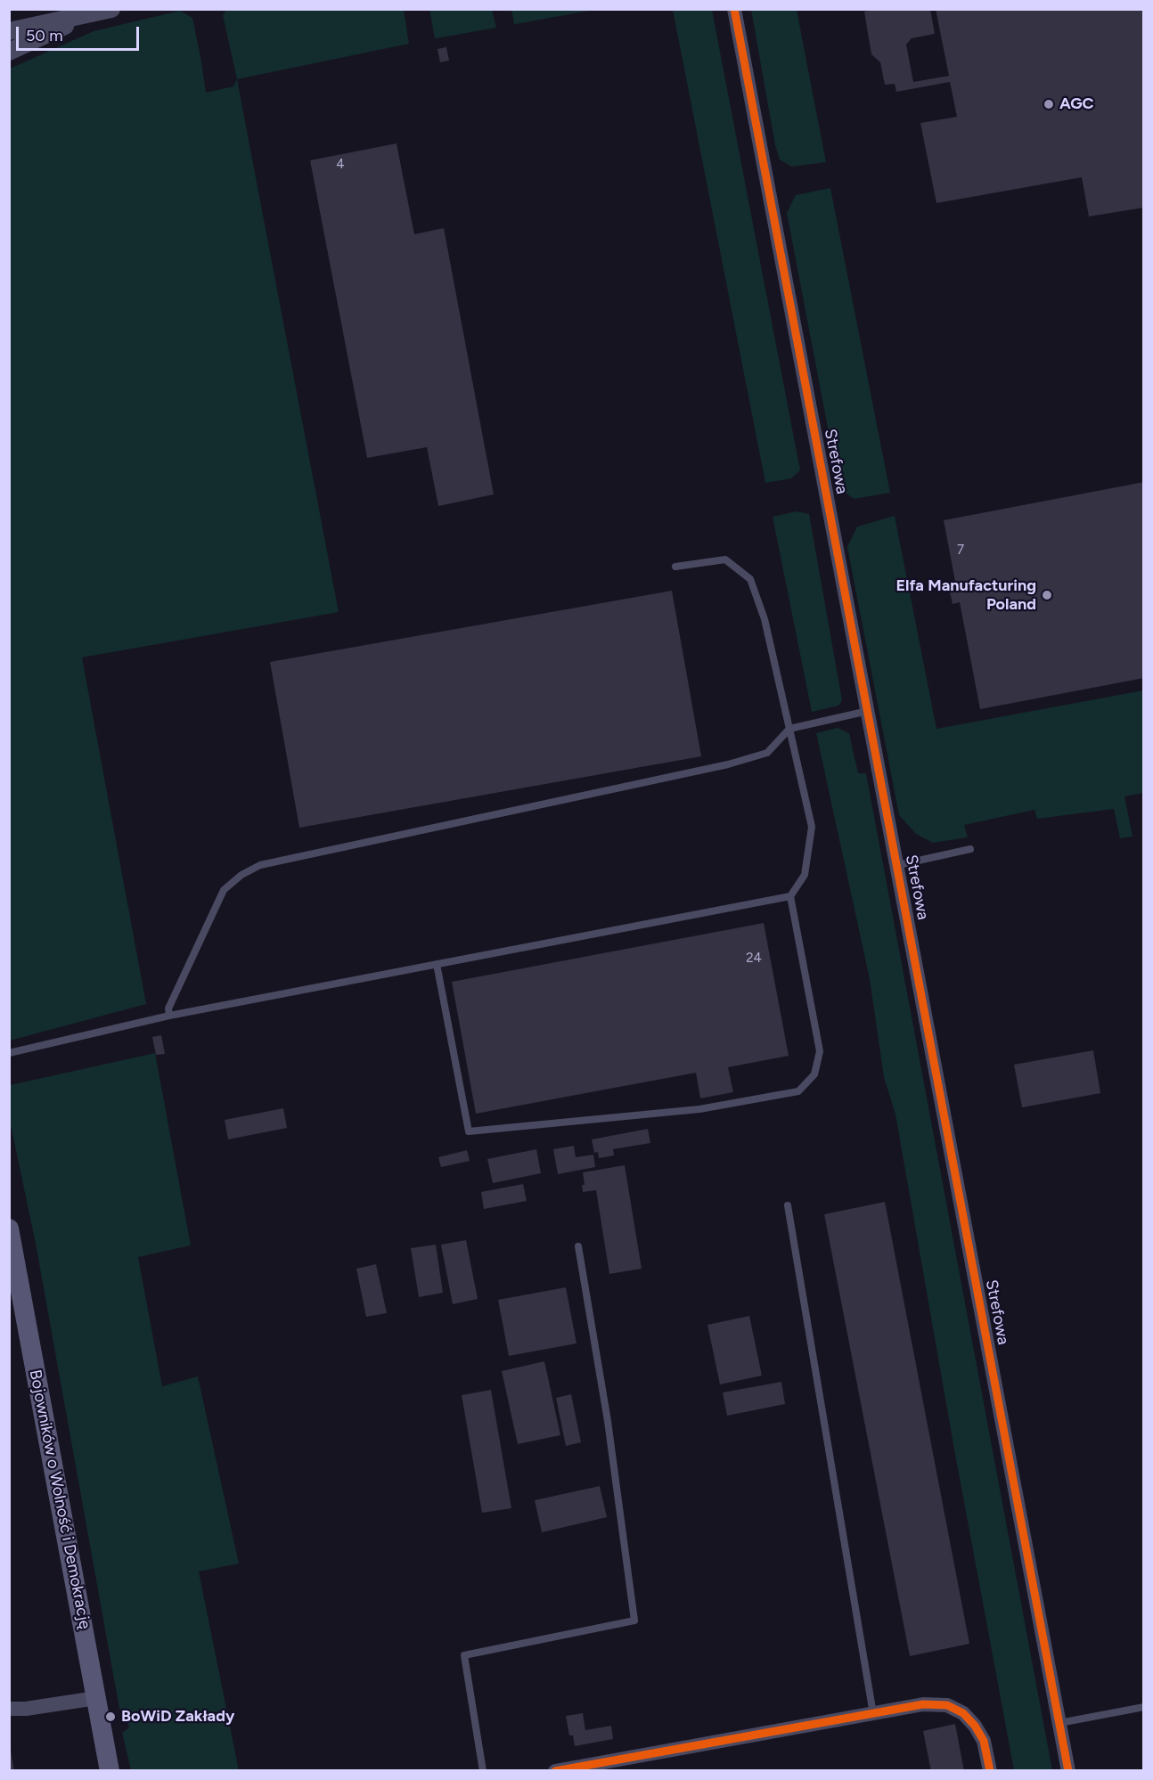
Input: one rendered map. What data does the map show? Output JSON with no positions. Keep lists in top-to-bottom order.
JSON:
{
  "streets": {
    "main road": ["Bojowników o Wolność i Demokrację"],
    "street": ["Strefowa"]
  },
  "places": ["AGC", "Elfa Manufacturing Poland", "BoWiD Zakłady"],
  "house_numbers": ["4", "7", "24"],
  "scale_bar": "50 m"
}
